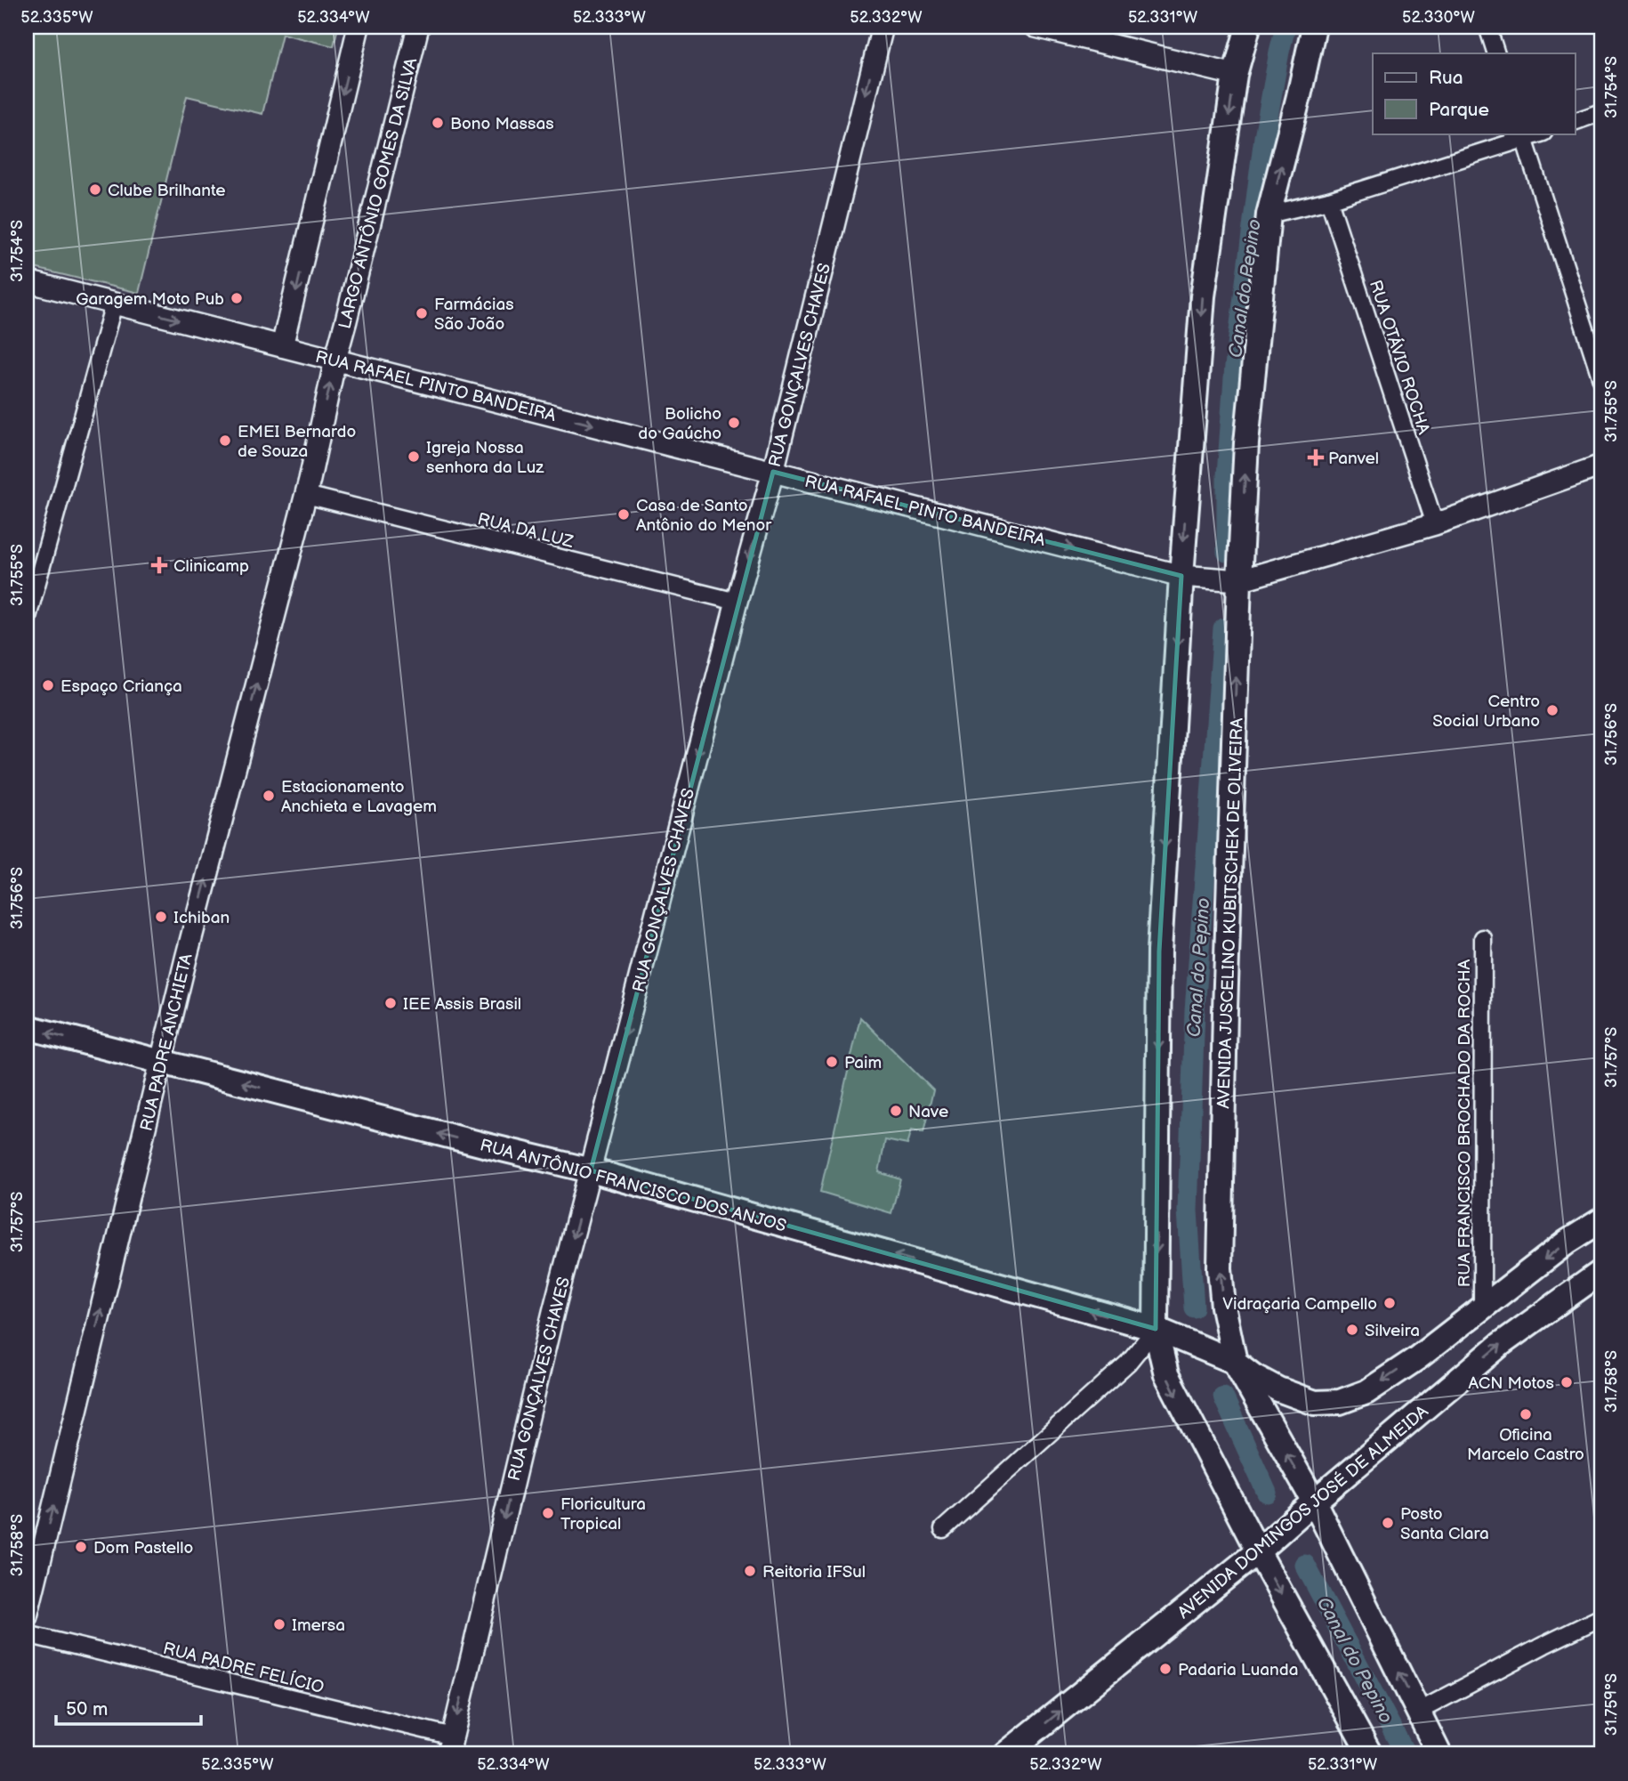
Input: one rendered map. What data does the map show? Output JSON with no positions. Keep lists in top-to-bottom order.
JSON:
{
  "streets": {
    "main road": ["AVENIDA JUSCELINO KUBITSCHEK DE OLIVEIRA", "RUA ANTÔNIO FRANCISCO DOS ANJOS", "AVENIDA DOMINGOS JOSÉ DE ALMEIDA"],
    "street": [
      "LARGO ANTÔNIO GOMES DA SILVA",
      "RUA OTÁVIO ROCHA",
      "RUA GONÇALVES CHAVES",
      "RUA RAFAEL PINTO BANDEIRA",
      "RUA DA LUZ",
      "RUA PADRE ANCHIETA",
      "RUA FRANCISCO BROCHADO DA ROCHA",
      "RUA PADRE FELÍCIO"
    ]
  },
  "crossings": [
    ["LARGO ANTÔNIO GOMES DA SILVA", "RUA RAFAEL PINTO BANDEIRA"],
    ["LARGO ANTÔNIO GOMES DA SILVA", "RUA PADRE ANCHIETA"],
    ["RUA OTÁVIO ROCHA", "RUA RAFAEL PINTO BANDEIRA"],
    ["RUA GONÇALVES CHAVES", "RUA RAFAEL PINTO BANDEIRA"],
    ["RUA GONÇALVES CHAVES", "RUA DA LUZ"],
    ["RUA GONÇALVES CHAVES", "RUA ANTÔNIO FRANCISCO DOS ANJOS"],
    ["RUA GONÇALVES CHAVES", "RUA PADRE FELÍCIO"],
    ["RUA RAFAEL PINTO BANDEIRA", "AVENIDA JUSCELINO KUBITSCHEK DE OLIVEIRA"],
    ["RUA RAFAEL PINTO BANDEIRA", "RUA PADRE ANCHIETA"],
    ["RUA DA LUZ", "RUA PADRE ANCHIETA"],
    ["AVENIDA JUSCELINO KUBITSCHEK DE OLIVEIRA", "RUA ANTÔNIO FRANCISCO DOS ANJOS"],
    ["AVENIDA JUSCELINO KUBITSCHEK DE OLIVEIRA", "AVENIDA DOMINGOS JOSÉ DE ALMEIDA"],
    ["RUA PADRE ANCHIETA", "RUA ANTÔNIO FRANCISCO DOS ANJOS"]
  ],
  "one_way": [
    "RUA GONÇALVES CHAVES",
    "RUA RAFAEL PINTO BANDEIRA",
    "RUA PADRE ANCHIETA",
    "RUA ANTÔNIO FRANCISCO DOS ANJOS",
    "AVENIDA DOMINGOS JOSÉ DE ALMEIDA"
  ],
  "water": ["Canal do Pepino"],
  "places": {
    "other": [
      "Bono Massas",
      "Clube Brilhante",
      "Garagem Moto Pub",
      "Farmácias São João",
      "Bolicho do Gaúcho",
      "EMEI Bernardo de Souza",
      "Igreja Nossa senhora da Luz",
      "Casa de Santo Antônio do Menor",
      "Espaço Criança",
      "Centro Social Urbano",
      "Estacionamento Anchieta e Lavagem",
      "Ichiban",
      "IEE Assis Brasil",
      "Paim",
      "Nave",
      "Vidraçaria Campello",
      "Silveira",
      "ACN Motos",
      "Oficina Marcelo Castro",
      "Floricultura Tropical",
      "Posto Santa Clara",
      "Dom Pastello",
      "Reitoria IFSul",
      "Imersa",
      "Padaria Luanda"
    ],
    "health": ["Panvel", "Clinicamp"]
  },
  "legend": ["Rua", "Parque"],
  "scale_bar": "50 m",
  "coordinates": [
    "52.335°W",
    "52.334°W",
    "52.333°W",
    "52.332°W",
    "52.331°W",
    "52.330°W",
    "31.754°S",
    "31.755°S",
    "31.756°S",
    "31.757°S",
    "31.758°S",
    "31.759°S"
  ]
}
